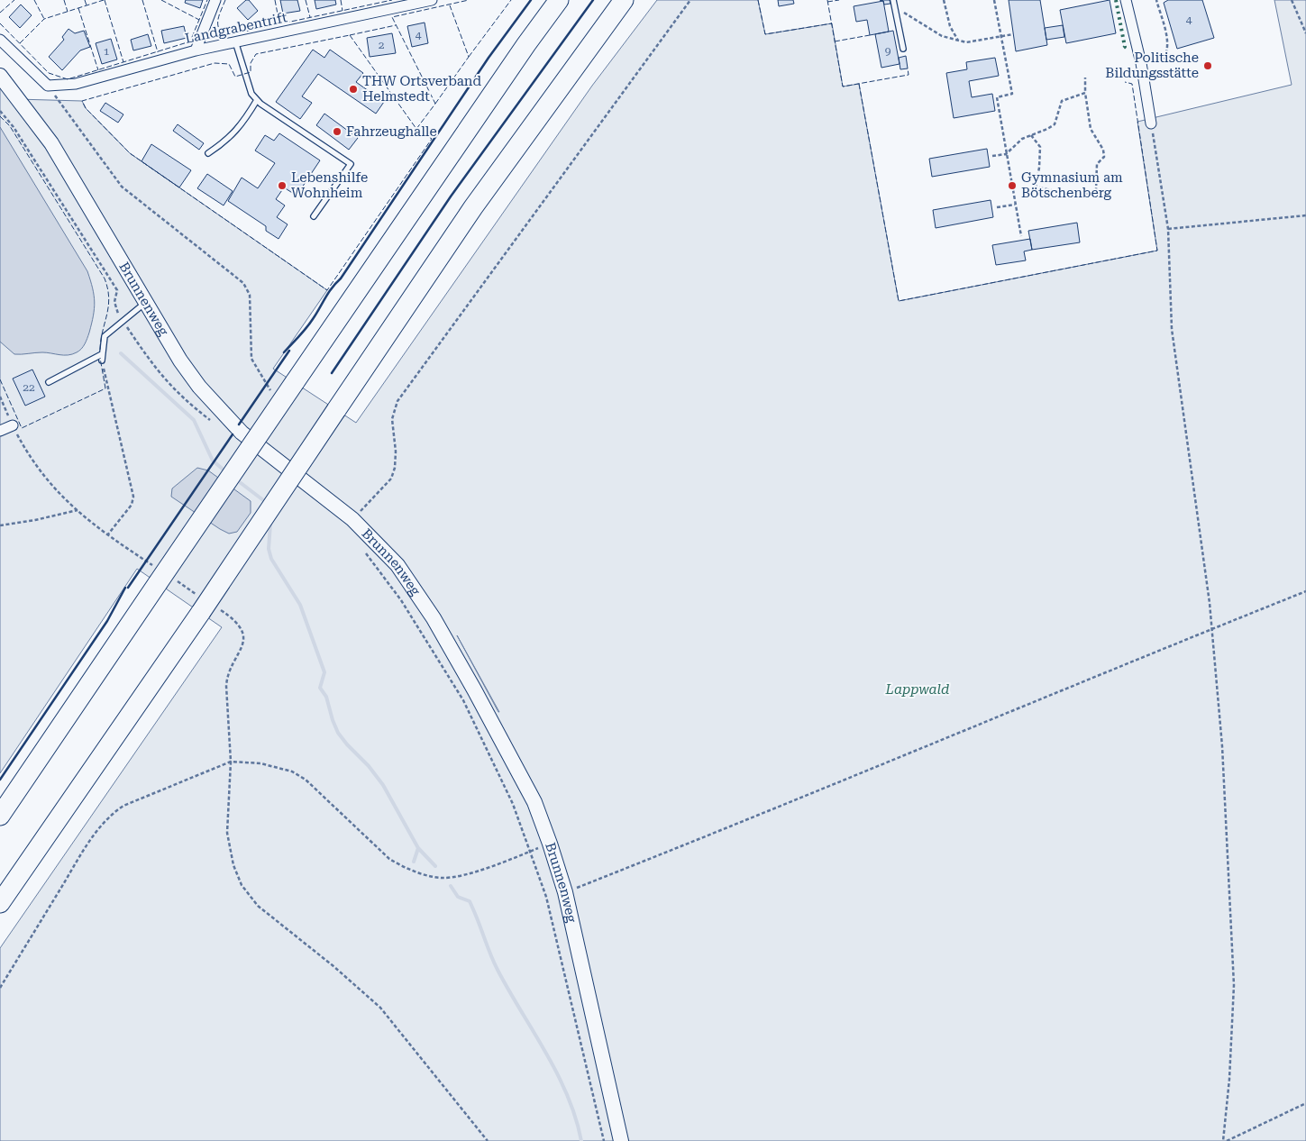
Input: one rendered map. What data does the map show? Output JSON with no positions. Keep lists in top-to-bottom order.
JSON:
{
  "streets": {
    "main road": ["Brunnenweg"],
    "street": ["Landgrabentrift"]
  },
  "parks": ["Lappwald"],
  "places": [
    "Politische Bildungsstätte",
    "THW Ortsverband Helmstedt",
    "Fahrzeughalle",
    "Lebenshilfe Wohnheim",
    "Gymnasium am Bötschenberg"
  ],
  "house_numbers": [
    "4",
    "4",
    "2",
    "1",
    "9",
    "22"
  ]
}
